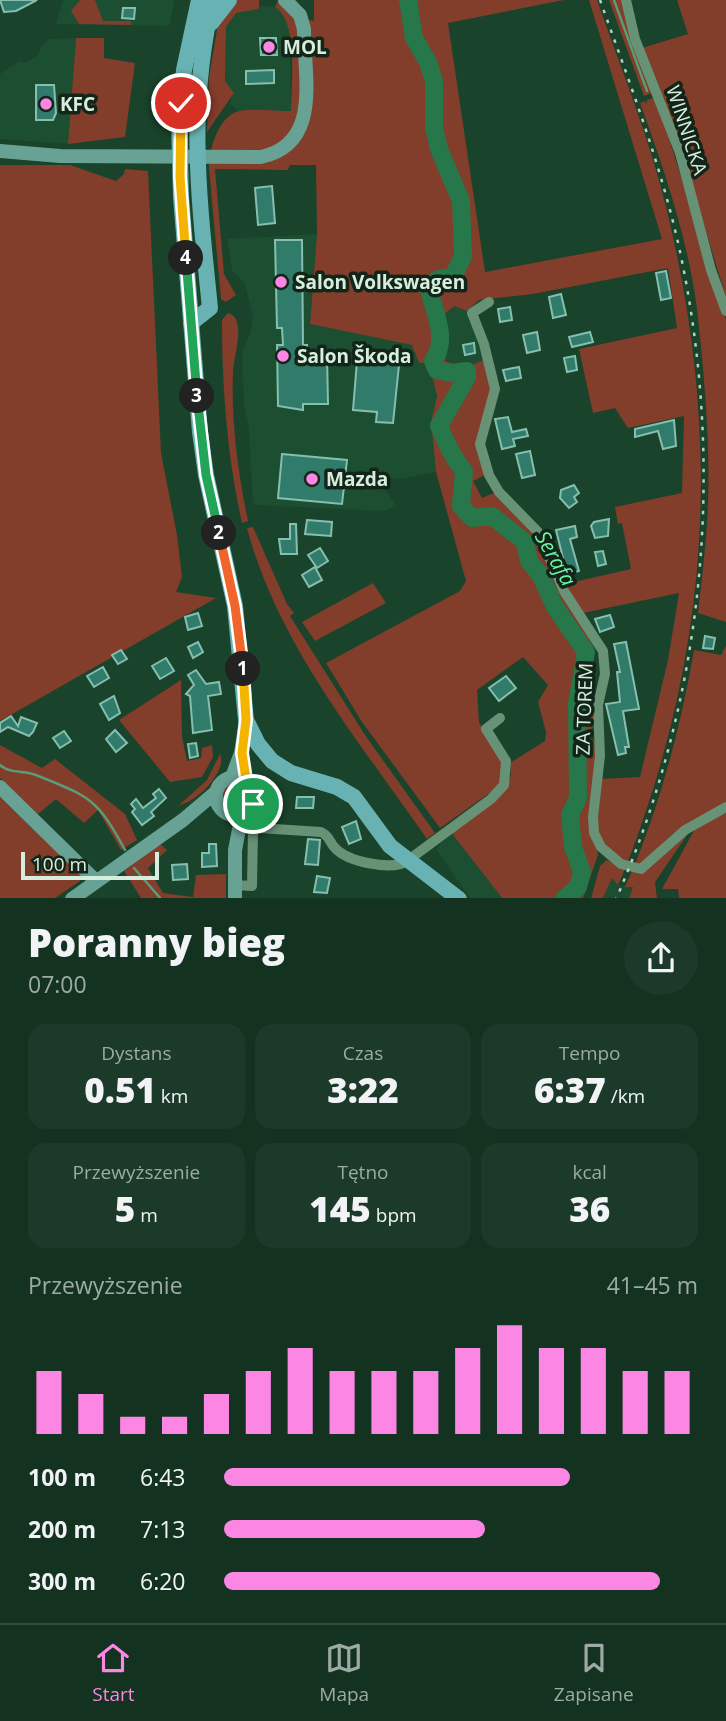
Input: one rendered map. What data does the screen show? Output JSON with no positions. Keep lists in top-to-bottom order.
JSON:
{
  "streets": {
    "street": ["WINNICKA", "ZA TOREM"]
  },
  "water": ["Serafa"],
  "places": [
    "MOL",
    "KFC",
    "Salon Volkswagen",
    "Salon Škoda",
    "Mazda"
  ],
  "scale_bar": "100 m",
  "page": {
    "pins": [
      "4",
      "3",
      "2",
      "1"
    ],
    "scale": "100 m",
    "heading": ["Poranny bieg", "07:00"],
    "stats": [
      ["Dystans", "0.51 km"],
      ["Czas", "3:22"],
      ["Tempo", "6:37 /km"],
      ["Przewyższenie", "5 m"],
      ["Tętno", "145 bpm"],
      ["kcal", "36"]
    ],
    "chart": ["Przewyższenie", "41–45 m"],
    "list": [
      {
        "name": "100 m",
        "note": "6:43"
      },
      {
        "name": "200 m",
        "note": "7:13"
      },
      {
        "name": "300 m",
        "note": "6:20"
      }
    ],
    "tabs": ["Start", "Mapa", "Zapisane"]
  }
}
